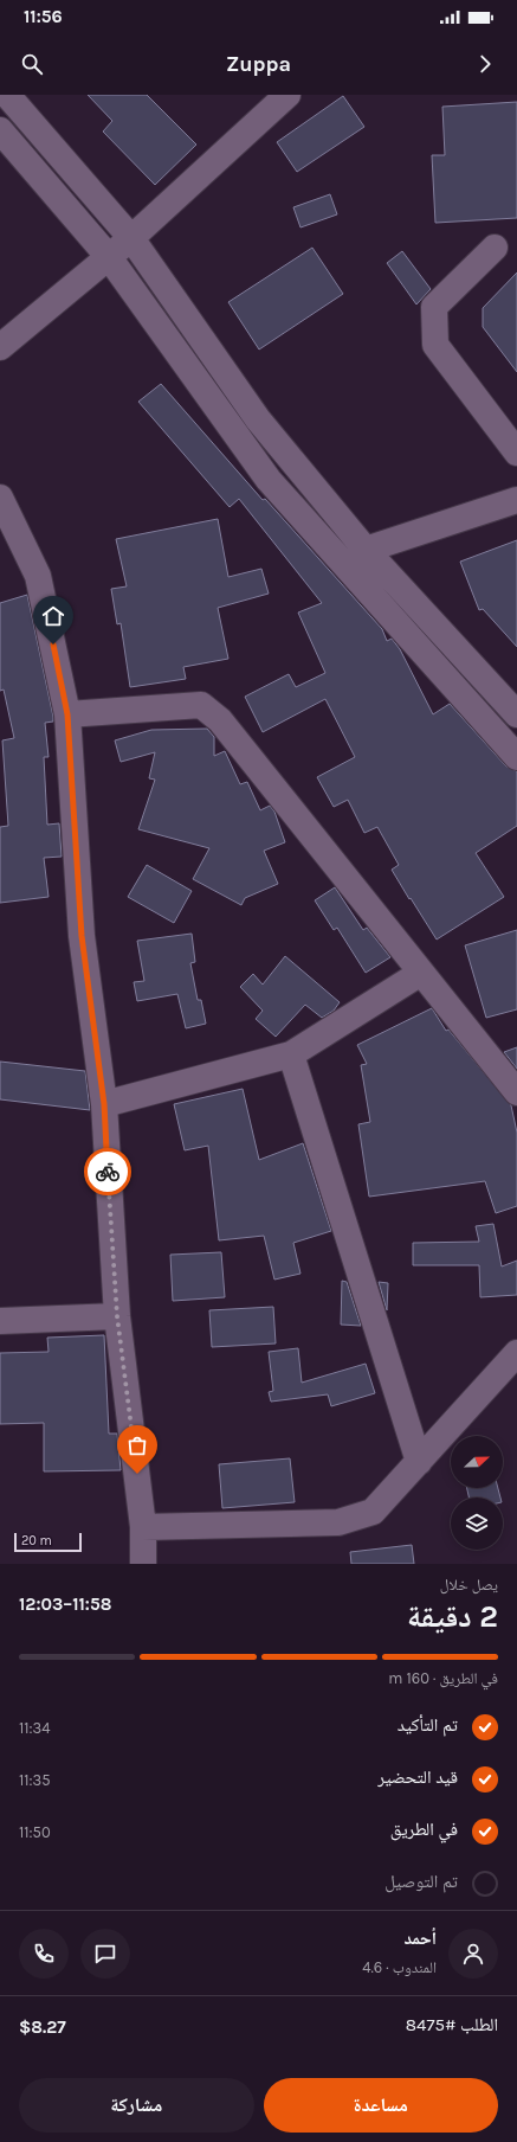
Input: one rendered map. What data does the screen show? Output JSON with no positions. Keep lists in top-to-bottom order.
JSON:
{
  "scale_bar": "20 m",
  "north": "right",
  "page": {
    "status": "11:56",
    "header": "Zuppa",
    "scale": "20 m",
    "heading": ["2 دقيقة", "يصل خلال", "11:58–12:03"],
    "panel": [
      "أحمد",
      "المندوب · 4.6",
      "الطلب #8475",
      "$8.27"
    ],
    "bar": "في الطريق · 160 m",
    "list": [
      ["تم التأكيد", "11:34"],
      ["قيد التحضير", "11:35"],
      ["في الطريق", "11:50"],
      "تم التوصيل"
    ],
    "buttons": ["مساعدة", "مشاركة"]
  }
}
